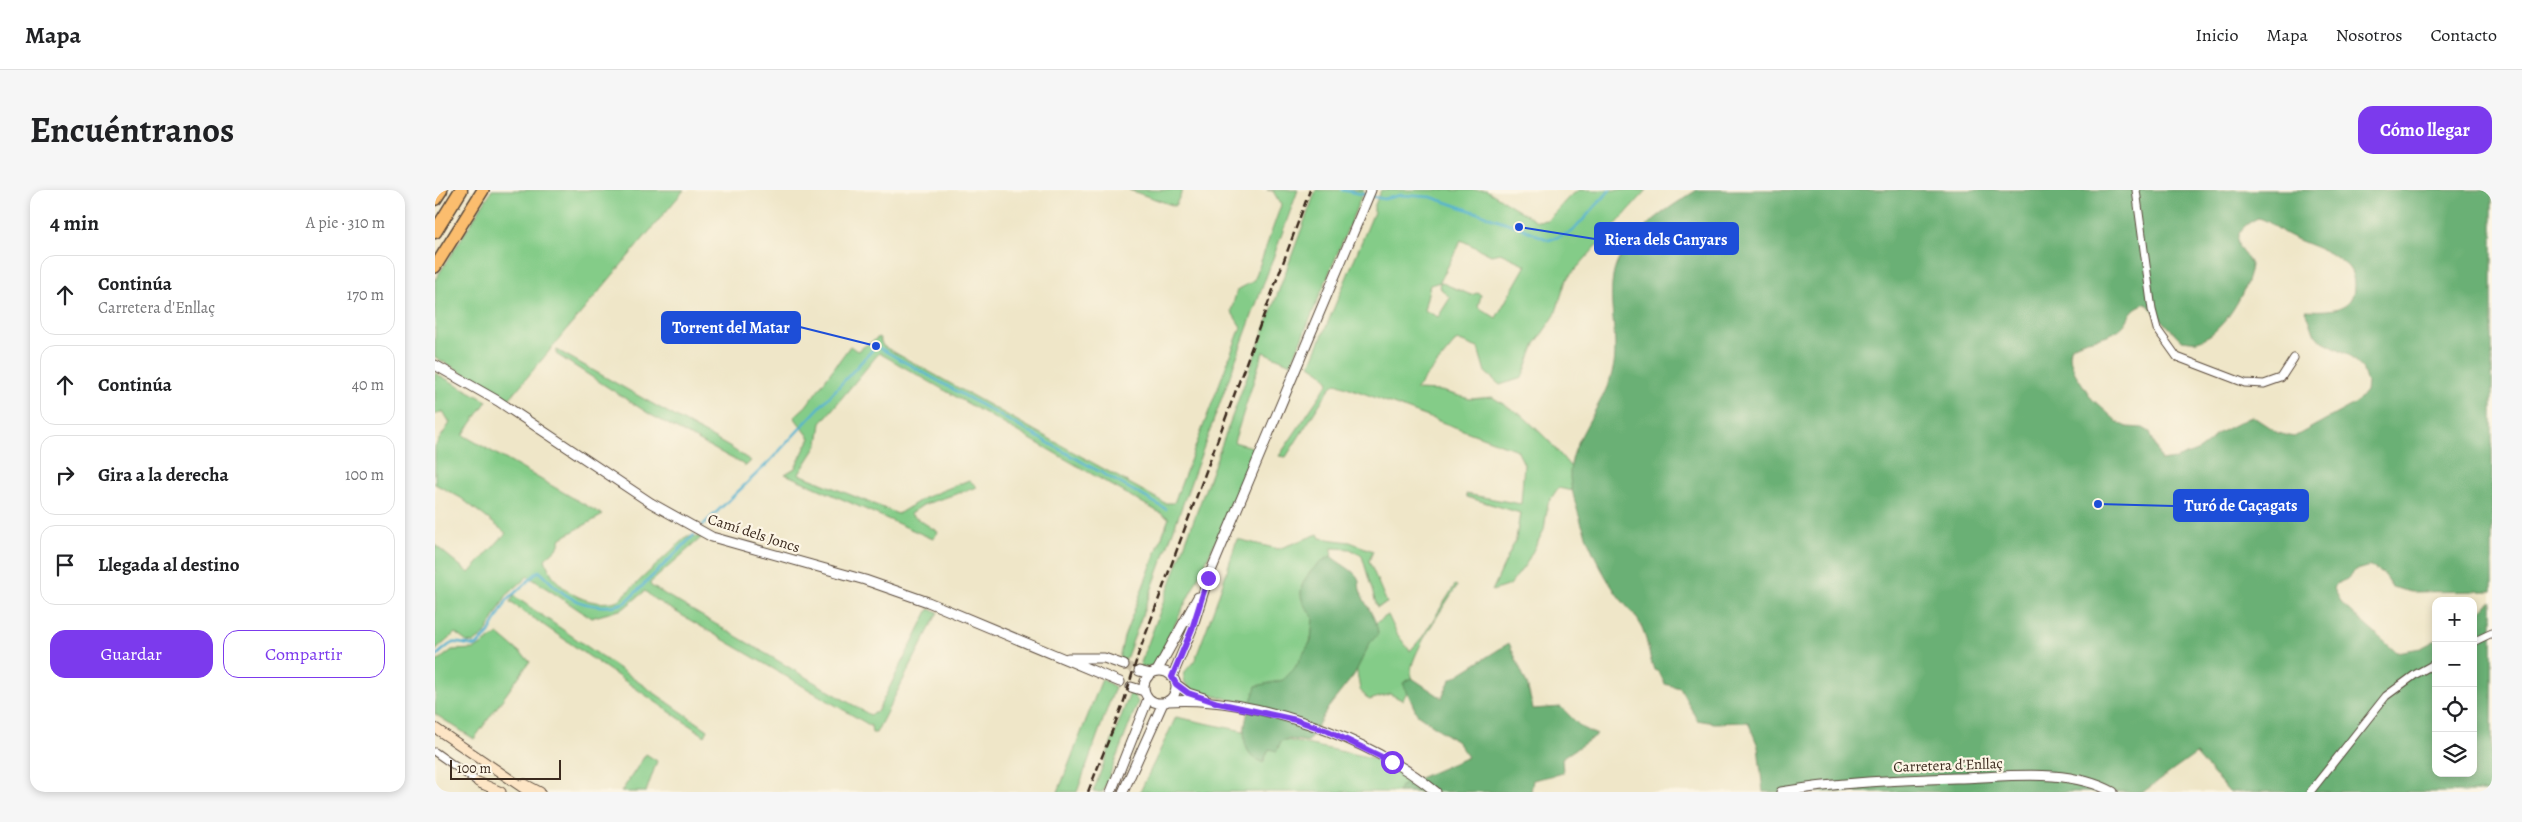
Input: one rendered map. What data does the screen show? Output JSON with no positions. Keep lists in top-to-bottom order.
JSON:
{
  "streets": {
    "street": ["Camí dels Joncs", "Carretera d'Enllaç"]
  },
  "places": ["Riera dels Canyars", "Torrent del Matar", "Turó de Caçagats"],
  "scale_bar": "100 m",
  "page": {
    "header": "Mapa",
    "nav": [
      "Inicio",
      "Mapa",
      "Nosotros",
      "Contacto"
    ],
    "title": "Encuéntranos",
    "buttons": [
      "Cómo llegar",
      ["Guardar", "Compartir"]
    ],
    "heading": ["4 min", "A pie · 310 m"],
    "list": [
      ["Continúa", "Carretera d'Enllaç", "170 m"],
      ["Continúa", "40 m"],
      ["Gira a la derecha", "100 m"],
      "Llegada al destino"
    ],
    "map_buttons": ["+", "−"],
    "scale": "100 m"
  }
}
